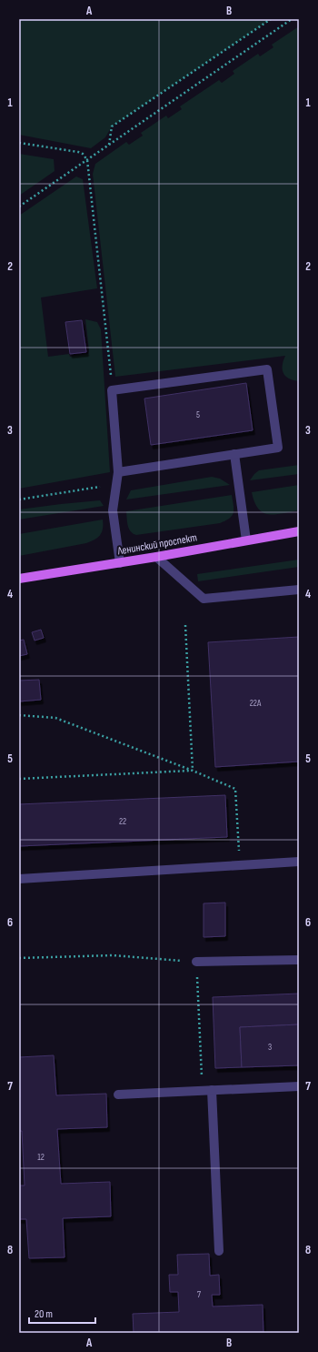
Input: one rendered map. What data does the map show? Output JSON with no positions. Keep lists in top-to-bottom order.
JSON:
{
  "streets": {
    "main road": ["Ленинский проспект"]
  },
  "house_numbers": [
    "5",
    "22А",
    "22",
    "3",
    "12",
    "7"
  ],
  "scale_bar": "20 m",
  "grid": {
    "columns": ["A", "B"],
    "rows": [
      "1",
      "2",
      "3",
      "4",
      "5",
      "6",
      "7",
      "8"
    ]
  }
}
